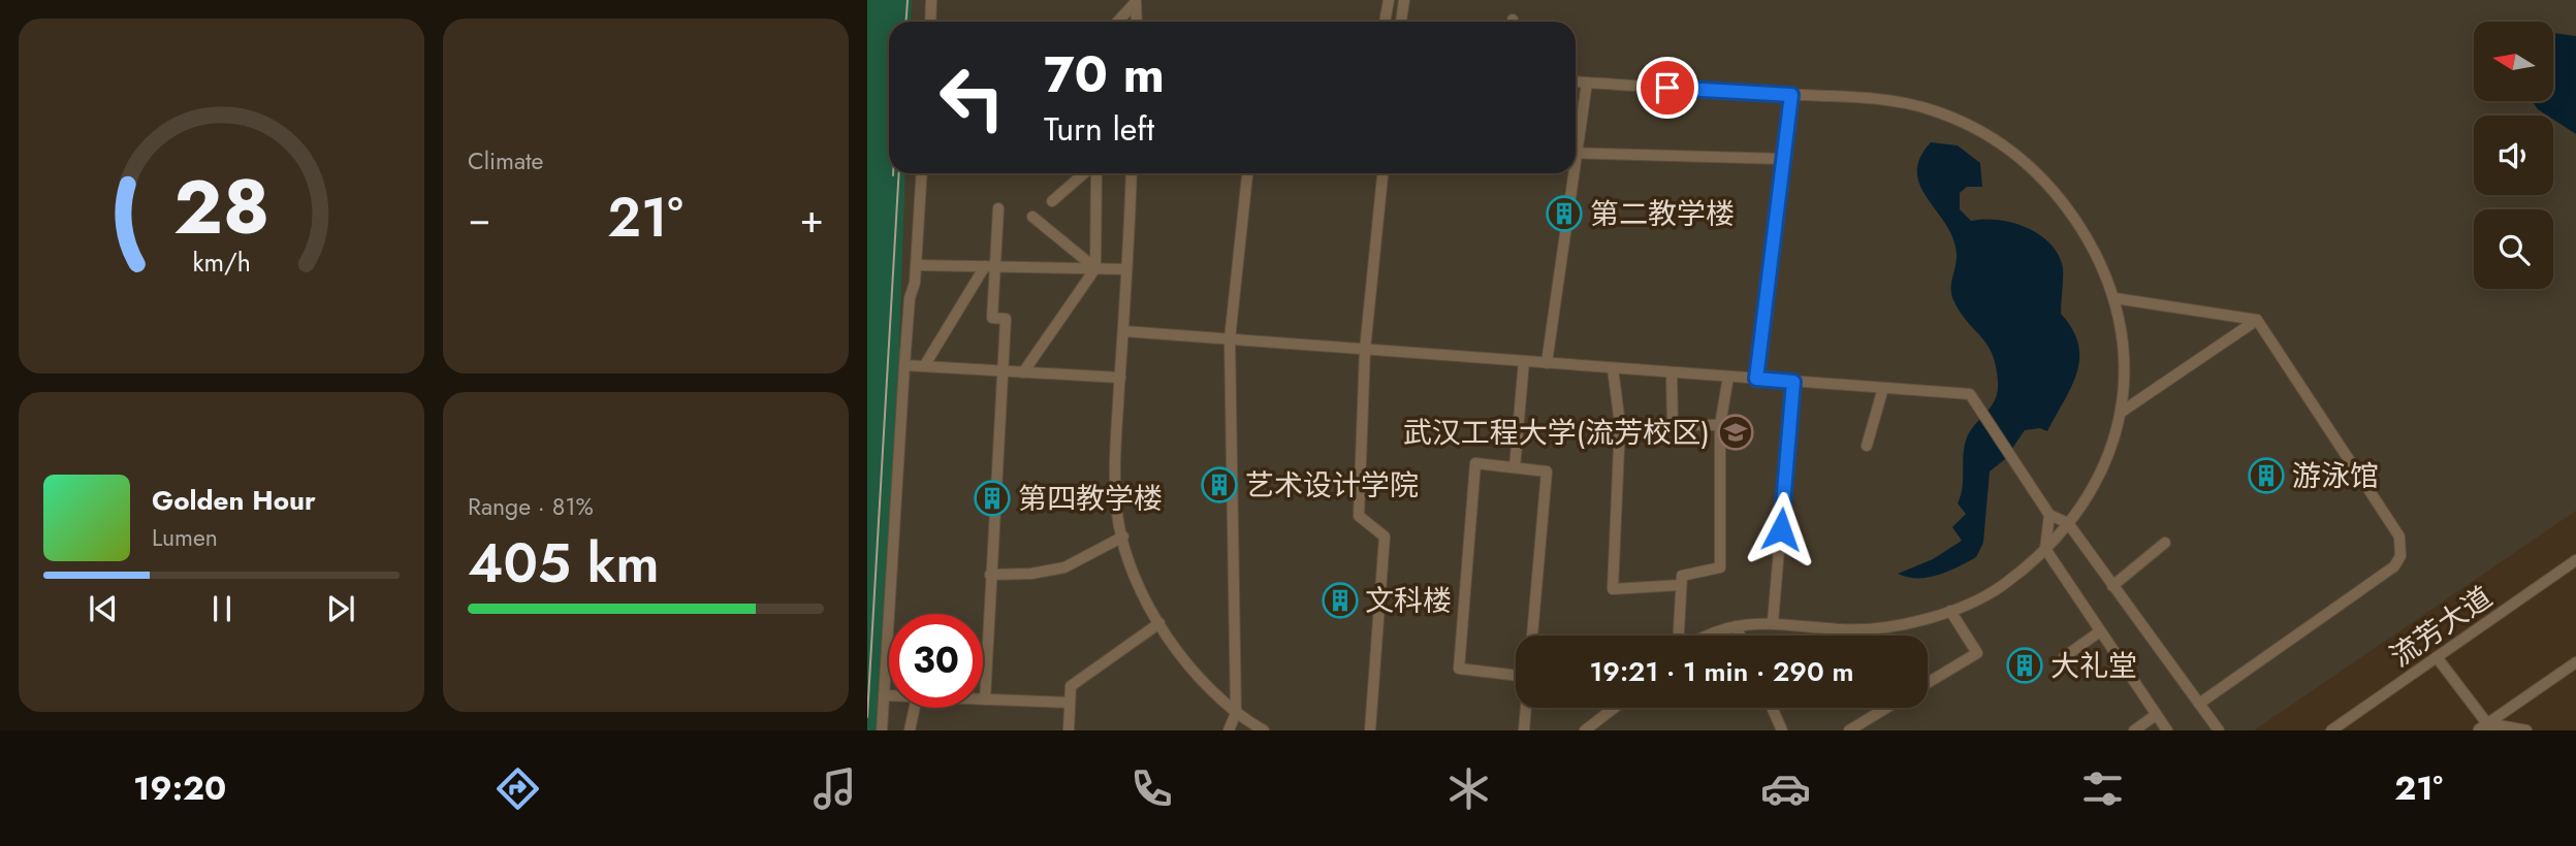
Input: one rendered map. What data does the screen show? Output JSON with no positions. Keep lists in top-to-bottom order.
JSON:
{
  "streets": {
    "street": ["流芳大道"]
  },
  "places": {
    "building": [
      "第二教学楼",
      "游泳馆",
      "艺术设计学院",
      "第四教学楼",
      "文科楼",
      "大礼堂"
    ],
    "school or university": ["武汉工程大学(流芳校区)"]
  },
  "north": "left",
  "page": {
    "tile": [
      "Climate",
      ["Range · 81%", "405 km"]
    ],
    "turn": ["70 m", "Turn left"],
    "heat": ["−", "21°", "+"],
    "song": ["Golden Hour", "Lumen"],
    "limit": "30",
    "trip": "19:21 · 1 min · 290 m",
    "tabs": ["19:20", "21°"],
    "gauge": ["28", "km/h"]
  }
}
